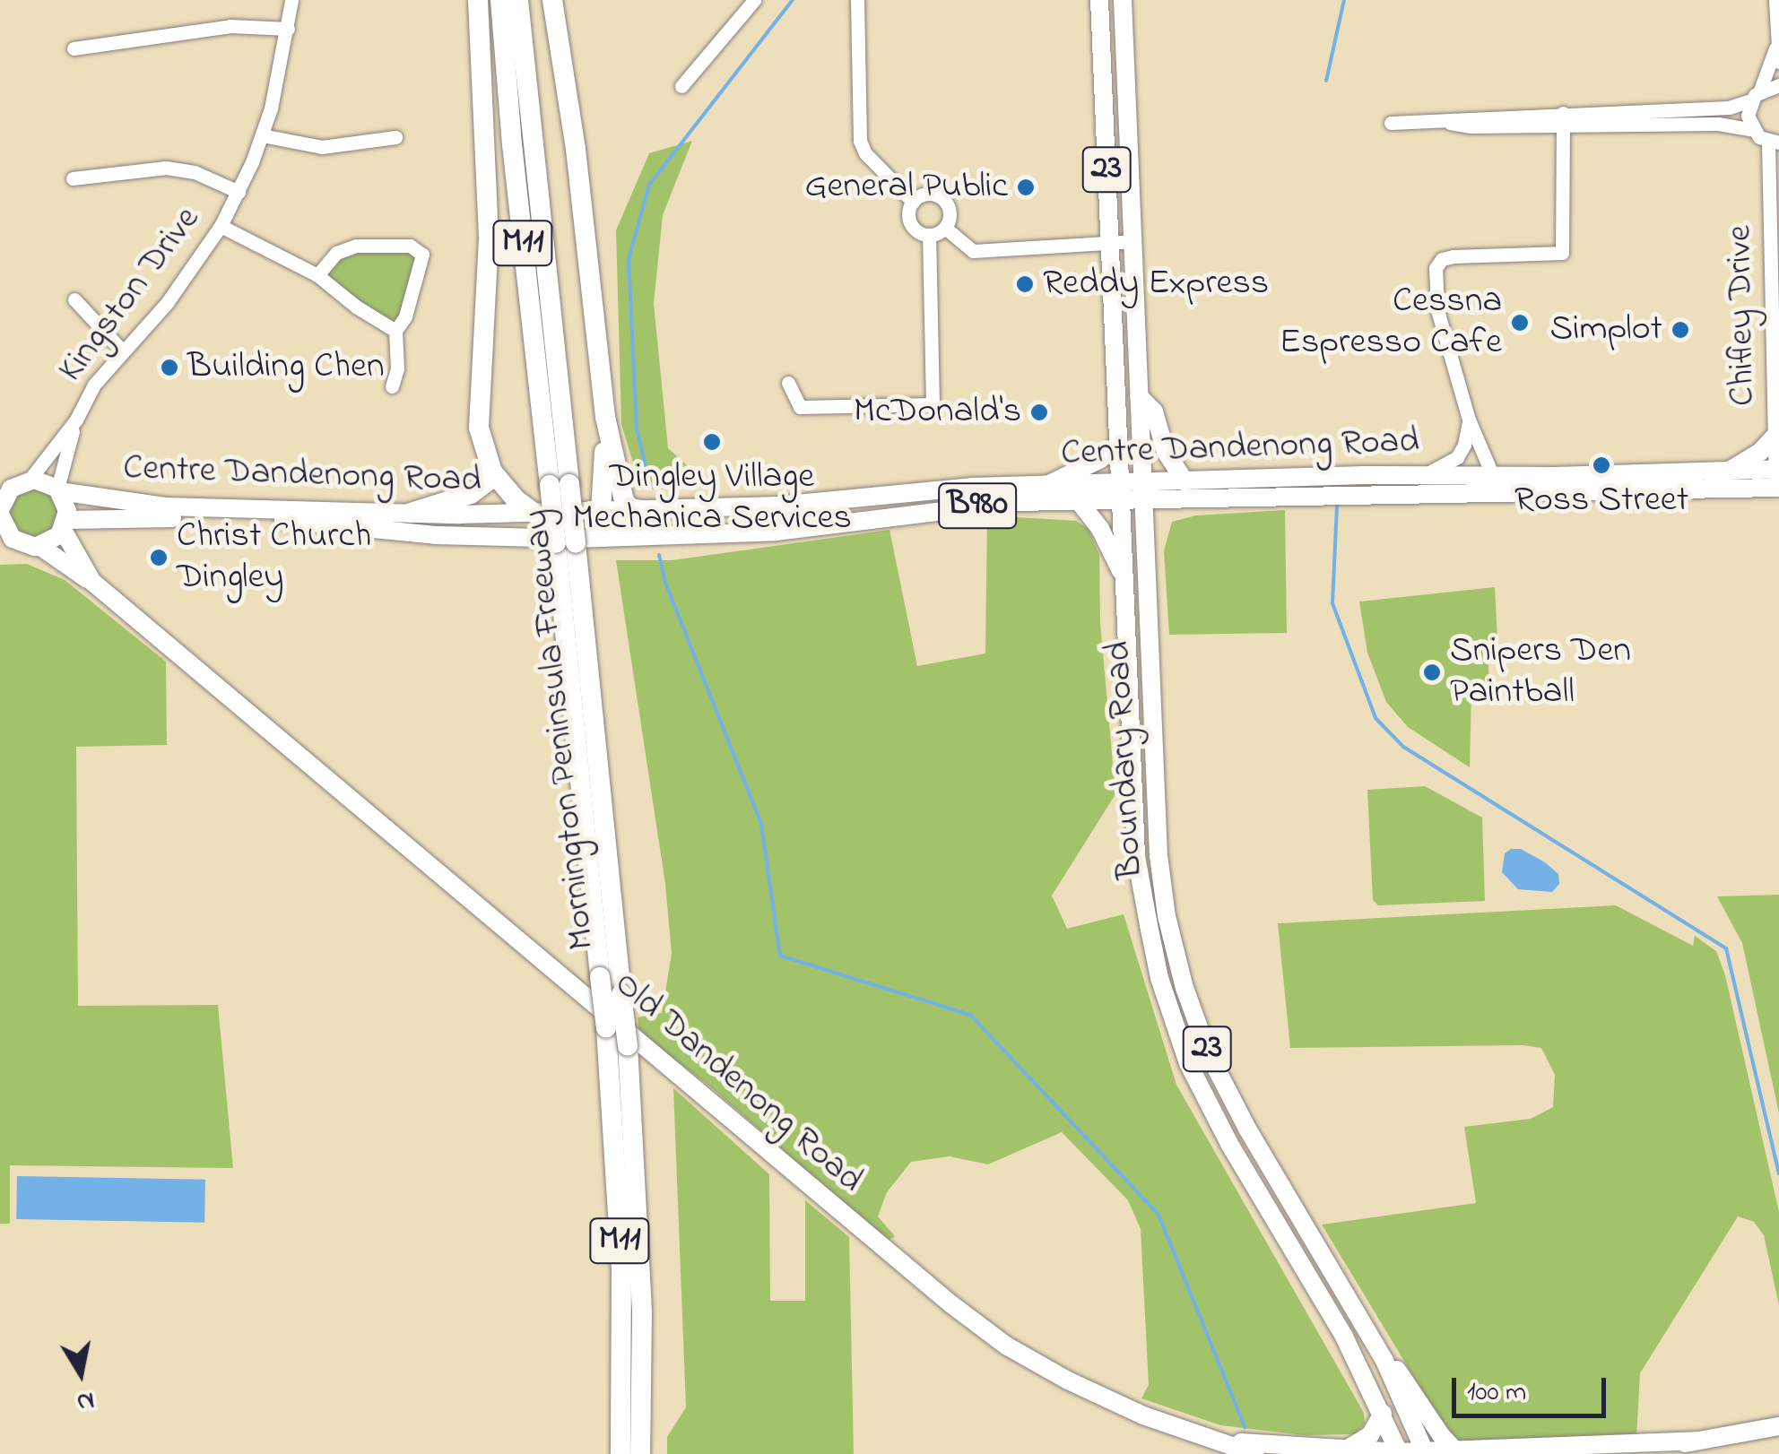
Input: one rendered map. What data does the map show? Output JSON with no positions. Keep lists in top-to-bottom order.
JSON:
{
  "streets": {
    "highway": ["M11", "Mornington Peninsula Freeway"],
    "main road": [
      "23",
      "Centre Dandenong Road",
      "B980",
      "Boundary Road",
      "Old Dandenong Road"
    ],
    "street": ["Kingston Drive", "Chifley Drive"]
  },
  "crossings": [
    ["Kingston Drive", "Centre Dandenong Road"],
    ["Kingston Drive", "B980"],
    ["Kingston Drive", "Old Dandenong Road"],
    ["Chifley Drive", "Centre Dandenong Road"],
    ["Centre Dandenong Road", "B980"],
    ["Centre Dandenong Road", "Mornington Peninsula Freeway"],
    ["Centre Dandenong Road", "Boundary Road"],
    ["Centre Dandenong Road", "Old Dandenong Road"],
    ["B980", "Old Dandenong Road"],
    ["Boundary Road", "Old Dandenong Road"]
  ],
  "places": [
    "General Public",
    "Reddy Express",
    "Cessna Espresso Cafe",
    "Simplot",
    "Building Chen",
    "McDonald's",
    "Dingley Village Mechanica Services",
    "Ross Street",
    "Christ Church Dingley",
    "Snipers Den Paintball"
  ],
  "scale_bar": "100 m",
  "north": "bottom"
}
